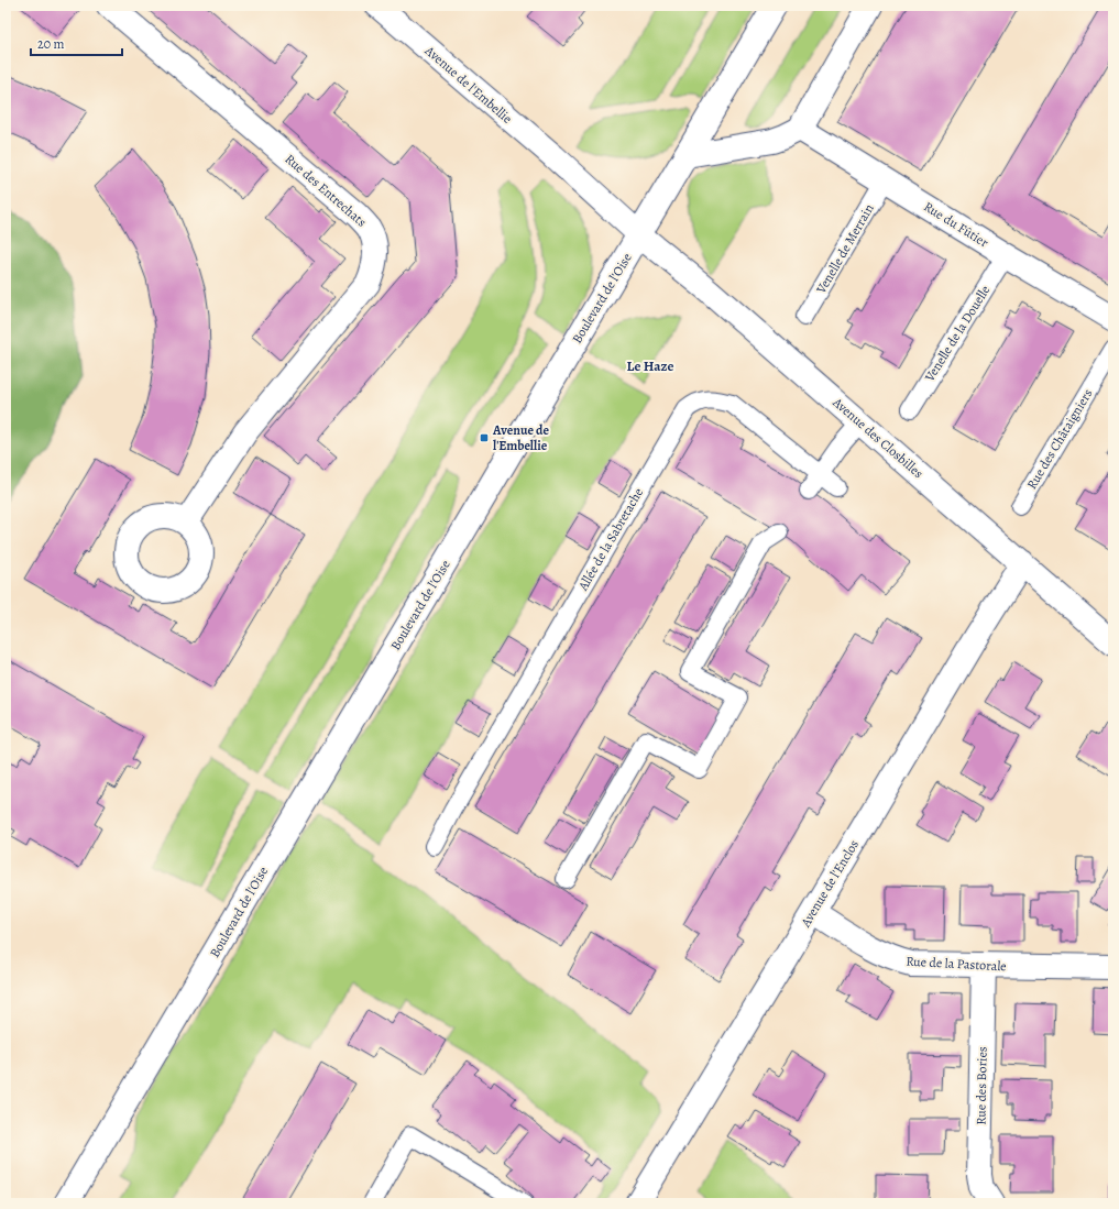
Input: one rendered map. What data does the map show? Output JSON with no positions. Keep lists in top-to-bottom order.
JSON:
{
  "streets": {
    "street": [
      "Avenue de l'Embellie",
      "Rue des Entrechats",
      "Rue du Fûtier",
      "Boulevard de l'Oise",
      "Avenue des Closbilles",
      "Avenue de l'Enclos",
      "Rue de la Pastorale",
      "Rue des Bories"
    ],
    "lane": [
      "Venelle de Merrain",
      "Venelle de la Douelle",
      "Rue des Châtaigniers",
      "Allée de la Sabretache"
    ]
  },
  "crossings": [
    ["Avenue de l'Embellie", "Boulevard de l'Oise"],
    ["Avenue de l'Embellie", "Avenue des Closbilles"],
    ["Rue du Fûtier", "Venelle de Merrain"],
    ["Rue du Fûtier", "Venelle de la Douelle"],
    ["Boulevard de l'Oise", "Avenue des Closbilles"],
    ["Avenue des Closbilles", "Avenue de l'Enclos"],
    ["Avenue de l'Enclos", "Rue de la Pastorale"],
    ["Rue de la Pastorale", "Rue des Bories"]
  ],
  "districts": ["Le Haze"],
  "places": {
    "transit": ["Avenue de l'Embellie"]
  },
  "scale_bar": "20 m"
}
